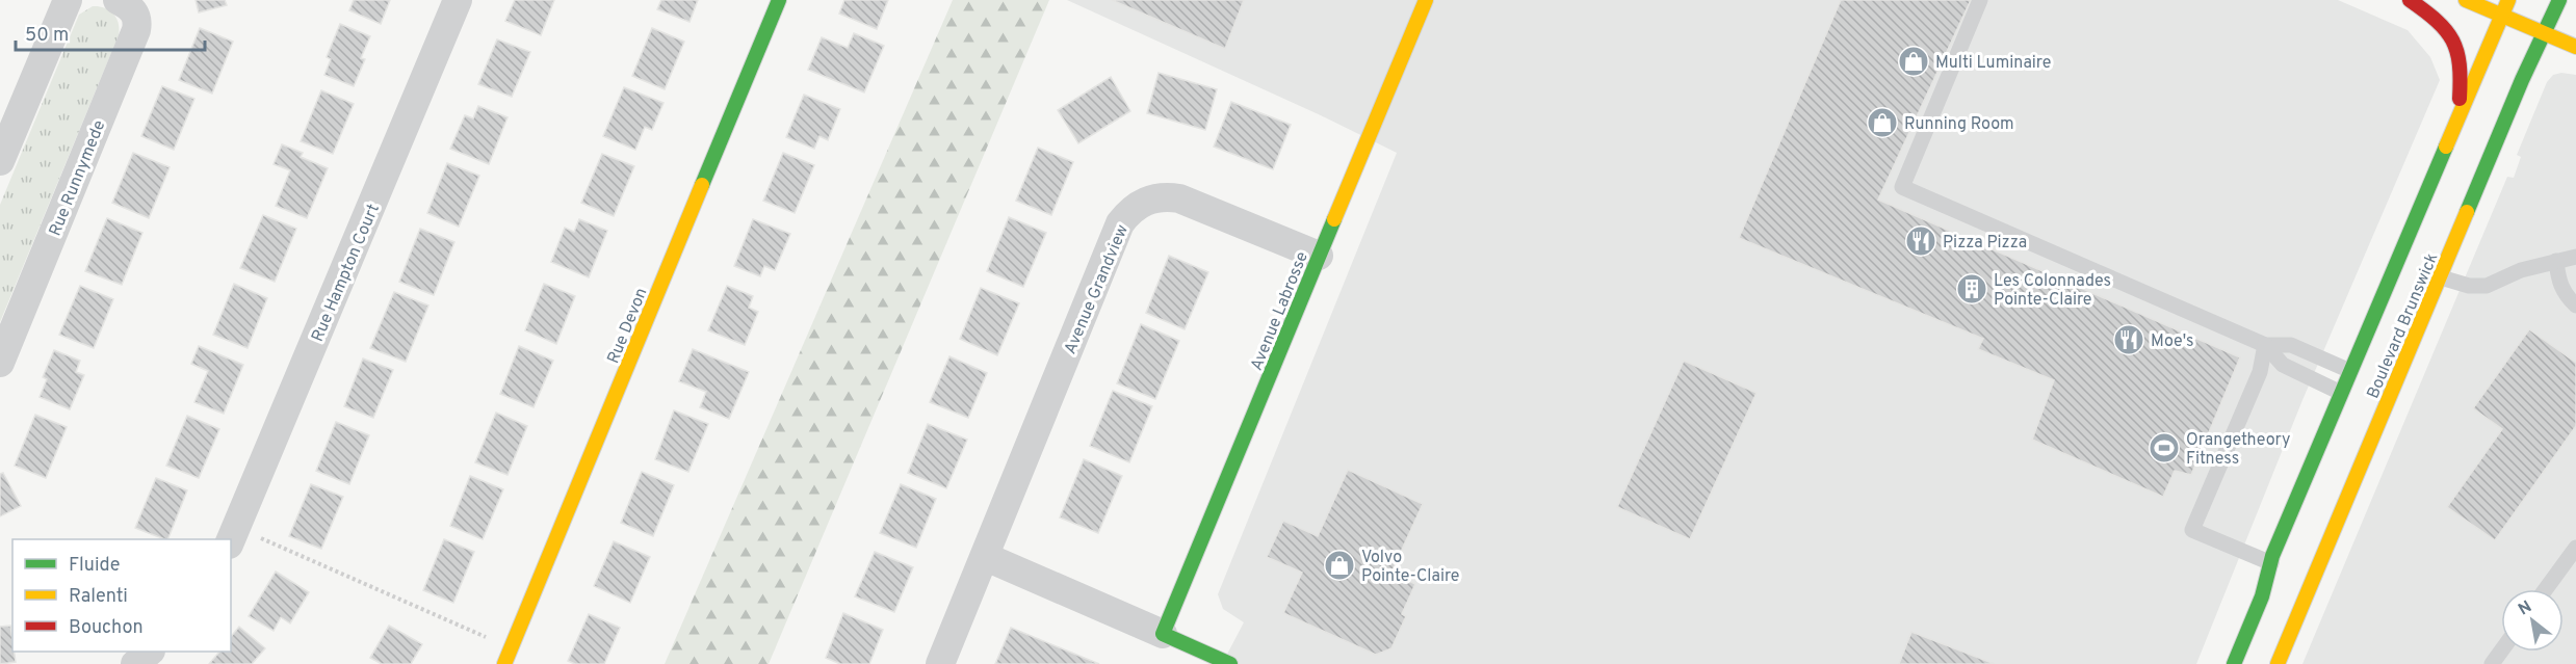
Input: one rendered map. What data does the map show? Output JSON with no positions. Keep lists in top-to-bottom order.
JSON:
{
  "streets": {
    "street": [
      "Rue Runnymede",
      "Rue Hampton Court",
      "Avenue Grandview",
      "Avenue Labrosse",
      "Rue Devon",
      "Boulevard Brunswick"
    ]
  },
  "crossings": [
    ["Avenue Grandview", "Avenue Labrosse"]
  ],
  "places": {
    "shop": ["Multi Luminaire", "Running Room", "Volvo Pointe-Claire"],
    "restaurant": ["Pizza Pizza", "Moe's"],
    "building": ["Les Colonnades Pointe-Claire"],
    "sports": ["Orangetheory Fitness"]
  },
  "legend": ["Fluide", "Ralenti", "Bouchon"],
  "scale_bar": "50 m",
  "north": "top left"
}
